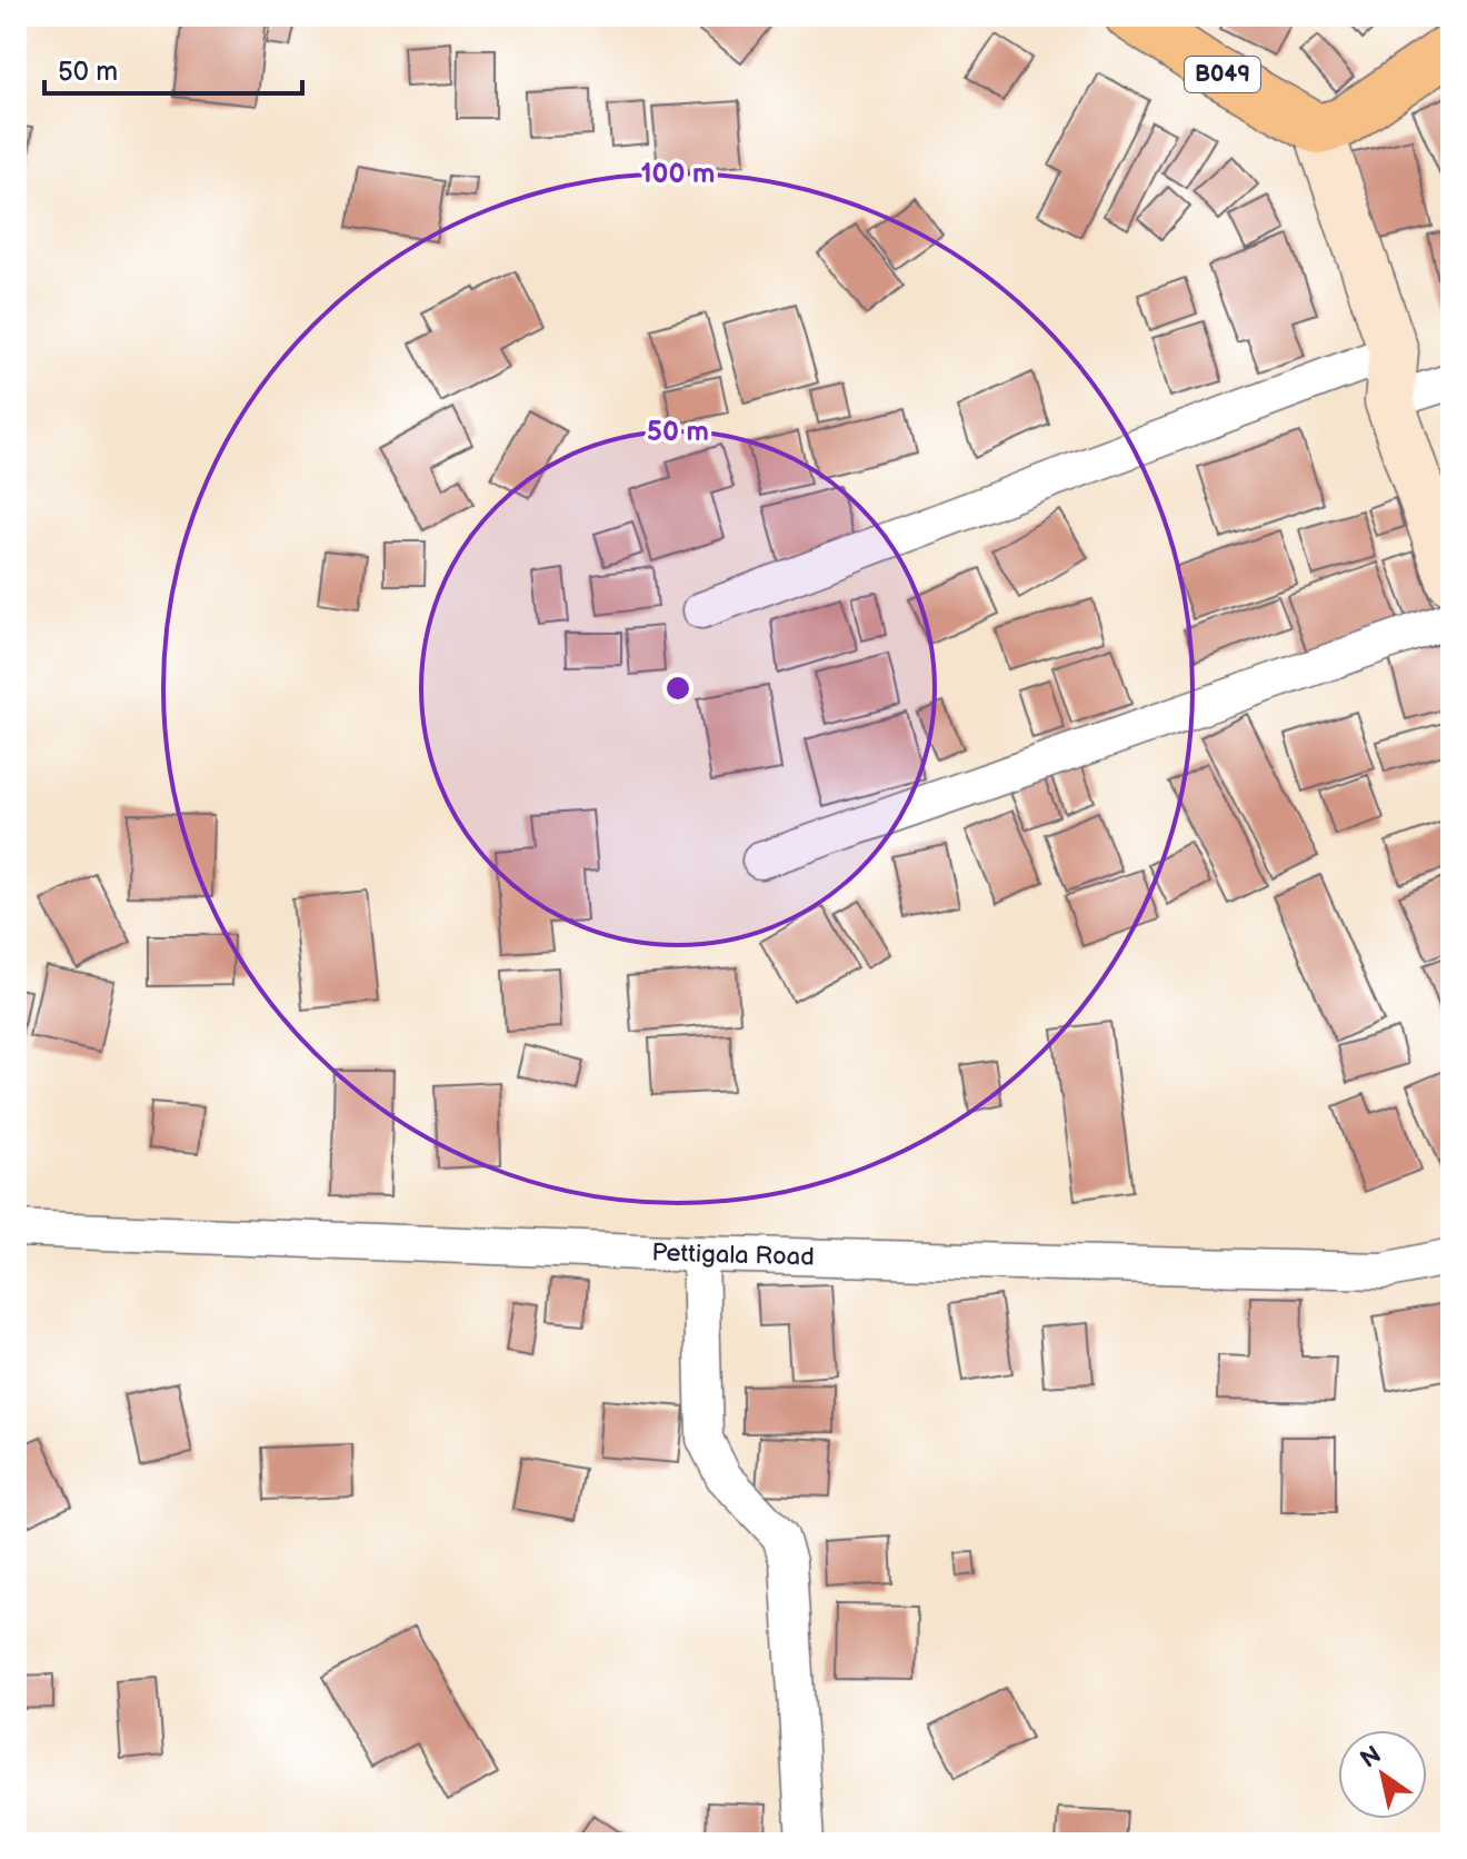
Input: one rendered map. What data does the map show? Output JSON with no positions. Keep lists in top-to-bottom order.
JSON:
{
  "streets": {
    "main road": ["B049"],
    "street": ["Pettigala Road"]
  },
  "scale_bar": "50 m",
  "north": "top left",
  "rings": ["100 m", "50 m"]
}
